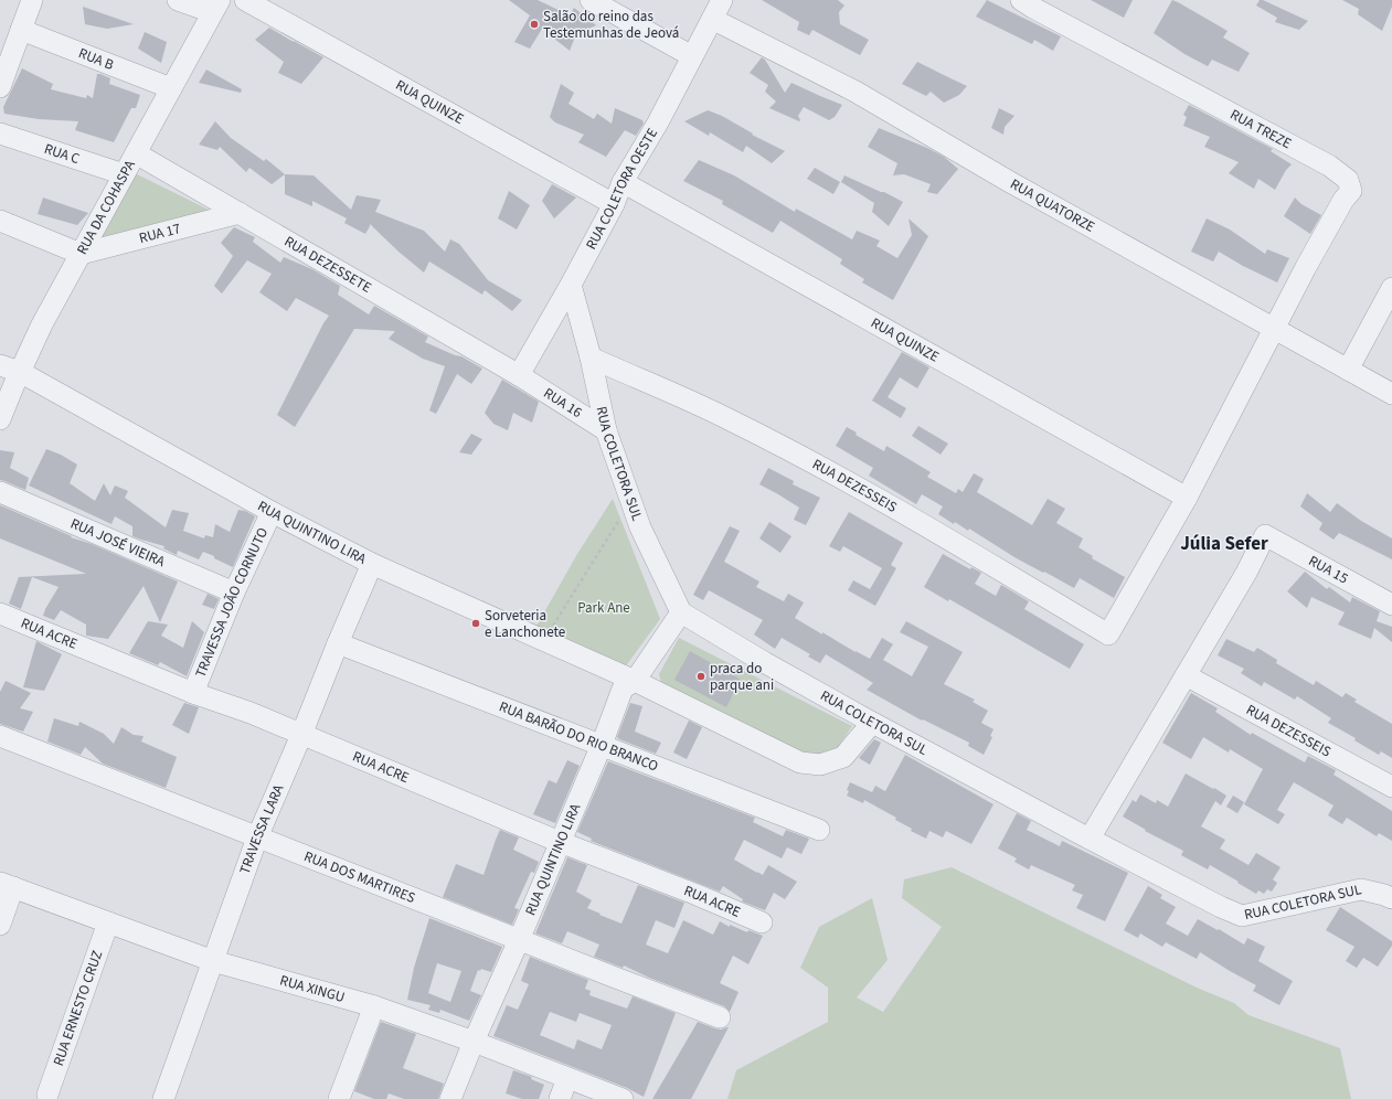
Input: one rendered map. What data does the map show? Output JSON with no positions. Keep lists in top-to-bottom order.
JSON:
{
  "streets": {
    "street": [
      "RUA B",
      "RUA QUINZE",
      "RUA TREZE",
      "RUA C",
      "RUA COLETORA OESTE",
      "RUA QUATORZE",
      "RUA DA COHASPA",
      "RUA 17",
      "RUA DEZESSETE",
      "RUA 16",
      "RUA COLETORA SUL",
      "RUA DEZESSEIS",
      "RUA QUINTINO LIRA",
      "RUA JOSÉ VIEIRA",
      "RUA 15",
      "TRAVESSA JOÃO CORNUTO",
      "RUA ACRE",
      "RUA BARÃO DO RIO BRANCO",
      "TRAVESSA LARA",
      "RUA DOS MARTIRES",
      "RUA XINGU",
      "RUA ERNESTO CRUZ"
    ]
  },
  "crossings": [
    ["RUA B", "RUA DA COHASPA"],
    ["RUA QUINZE", "RUA COLETORA OESTE"],
    ["RUA QUINZE", "RUA DEZESSEIS"],
    ["RUA TREZE", "RUA QUATORZE"],
    ["RUA C", "RUA DA COHASPA"],
    ["RUA COLETORA OESTE", "RUA QUATORZE"],
    ["RUA COLETORA OESTE", "RUA DEZESSETE"],
    ["RUA COLETORA OESTE", "RUA 16"],
    ["RUA COLETORA OESTE", "RUA COLETORA SUL"],
    ["RUA DA COHASPA", "RUA 17"],
    ["RUA DA COHASPA", "RUA DEZESSETE"],
    ["RUA DA COHASPA", "RUA QUINTINO LIRA"],
    ["RUA 17", "RUA DEZESSETE"],
    ["RUA DEZESSETE", "RUA 16"],
    ["RUA 16", "RUA COLETORA SUL"],
    ["RUA COLETORA SUL", "RUA DEZESSEIS"],
    ["RUA COLETORA SUL", "RUA QUINTINO LIRA"],
    ["RUA DEZESSEIS", "RUA 15"],
    ["RUA QUINTINO LIRA", "TRAVESSA JOÃO CORNUTO"],
    ["RUA QUINTINO LIRA", "RUA ACRE"],
    ["RUA QUINTINO LIRA", "RUA BARÃO DO RIO BRANCO"],
    ["RUA QUINTINO LIRA", "TRAVESSA LARA"],
    ["RUA QUINTINO LIRA", "RUA DOS MARTIRES"],
    ["RUA QUINTINO LIRA", "RUA XINGU"],
    ["RUA JOSÉ VIEIRA", "TRAVESSA JOÃO CORNUTO"],
    ["TRAVESSA JOÃO CORNUTO", "RUA ACRE"],
    ["RUA ACRE", "TRAVESSA LARA"],
    ["RUA BARÃO DO RIO BRANCO", "TRAVESSA LARA"],
    ["TRAVESSA LARA", "RUA DOS MARTIRES"],
    ["TRAVESSA LARA", "RUA XINGU"],
    ["RUA XINGU", "RUA ERNESTO CRUZ"]
  ],
  "districts": ["Júlia Sefer"],
  "parks": ["Park Ane"],
  "places": ["Salão do reino das Testemunhas de Jeová", "Sorveteria e Lanchonete", "praca do parque ani"]
}
